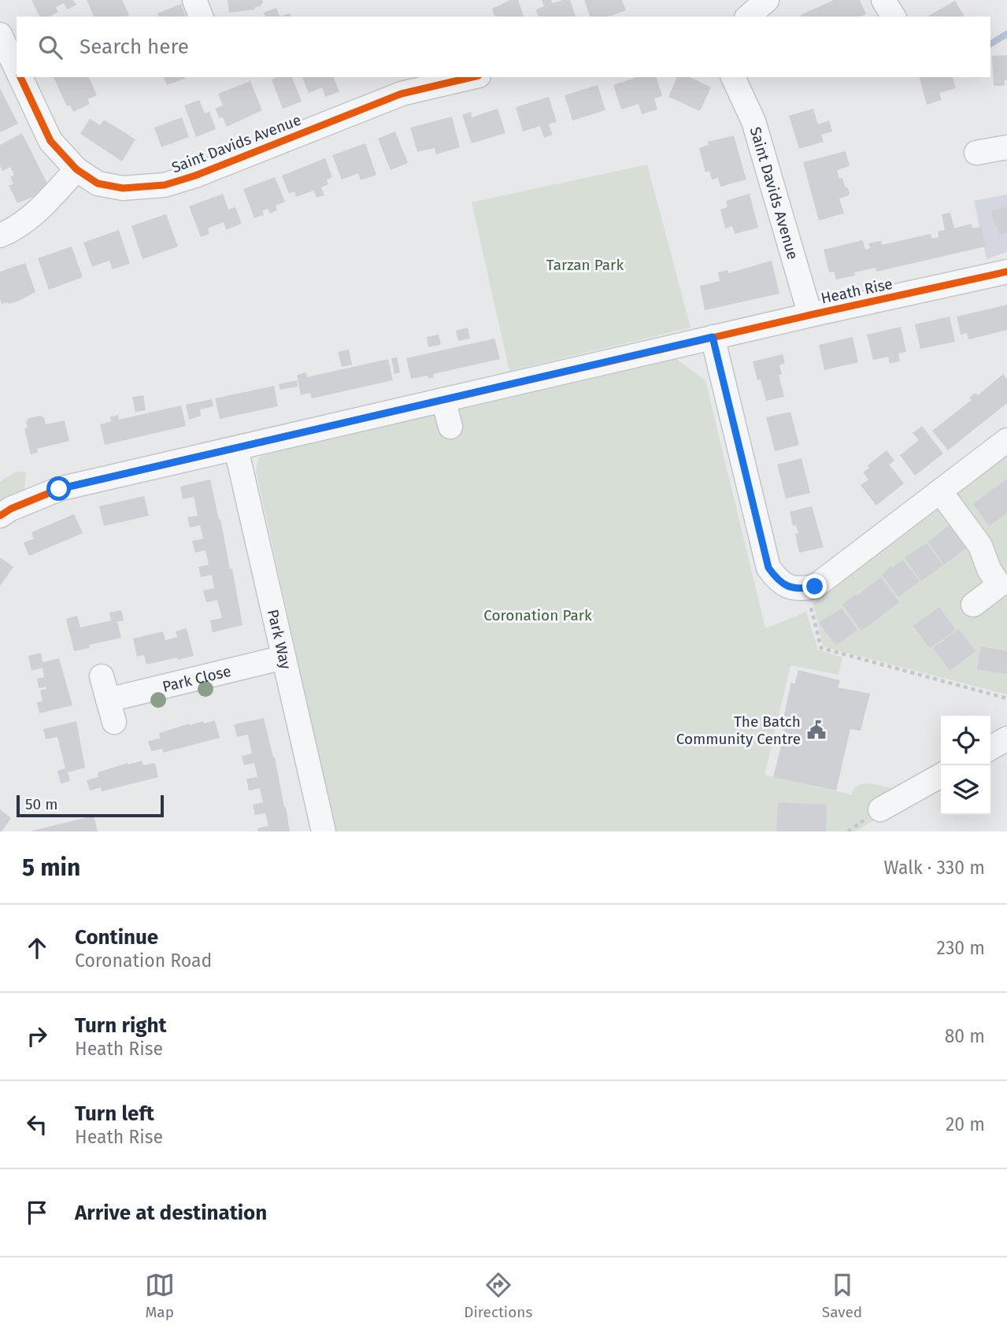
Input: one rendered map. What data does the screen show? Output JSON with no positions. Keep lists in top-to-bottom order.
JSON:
{
  "streets": {
    "street": [
      "Saint Davids Avenue",
      "Heath Rise",
      "Park Way",
      "Park Close"
    ]
  },
  "crossings": [
    ["Saint Davids Avenue", "Heath Rise"],
    ["Heath Rise", "Park Way"],
    ["Park Way", "Park Close"]
  ],
  "parks": ["Tarzan Park", "Coronation Park"],
  "places": {
    "public building": ["The Batch Community Centre"]
  },
  "scale_bar": "50 m",
  "page": {
    "search": "Search here",
    "scale": "50 m",
    "heading": ["5 min", "Walk · 330 m"],
    "list": [
      ["Continue", "Coronation Road", "230 m"],
      ["Turn right", "Heath Rise", "80 m"],
      ["Turn left", "Heath Rise", "20 m"],
      "Arrive at destination"
    ],
    "nav": ["Map", "Directions", "Saved"]
  }
}
